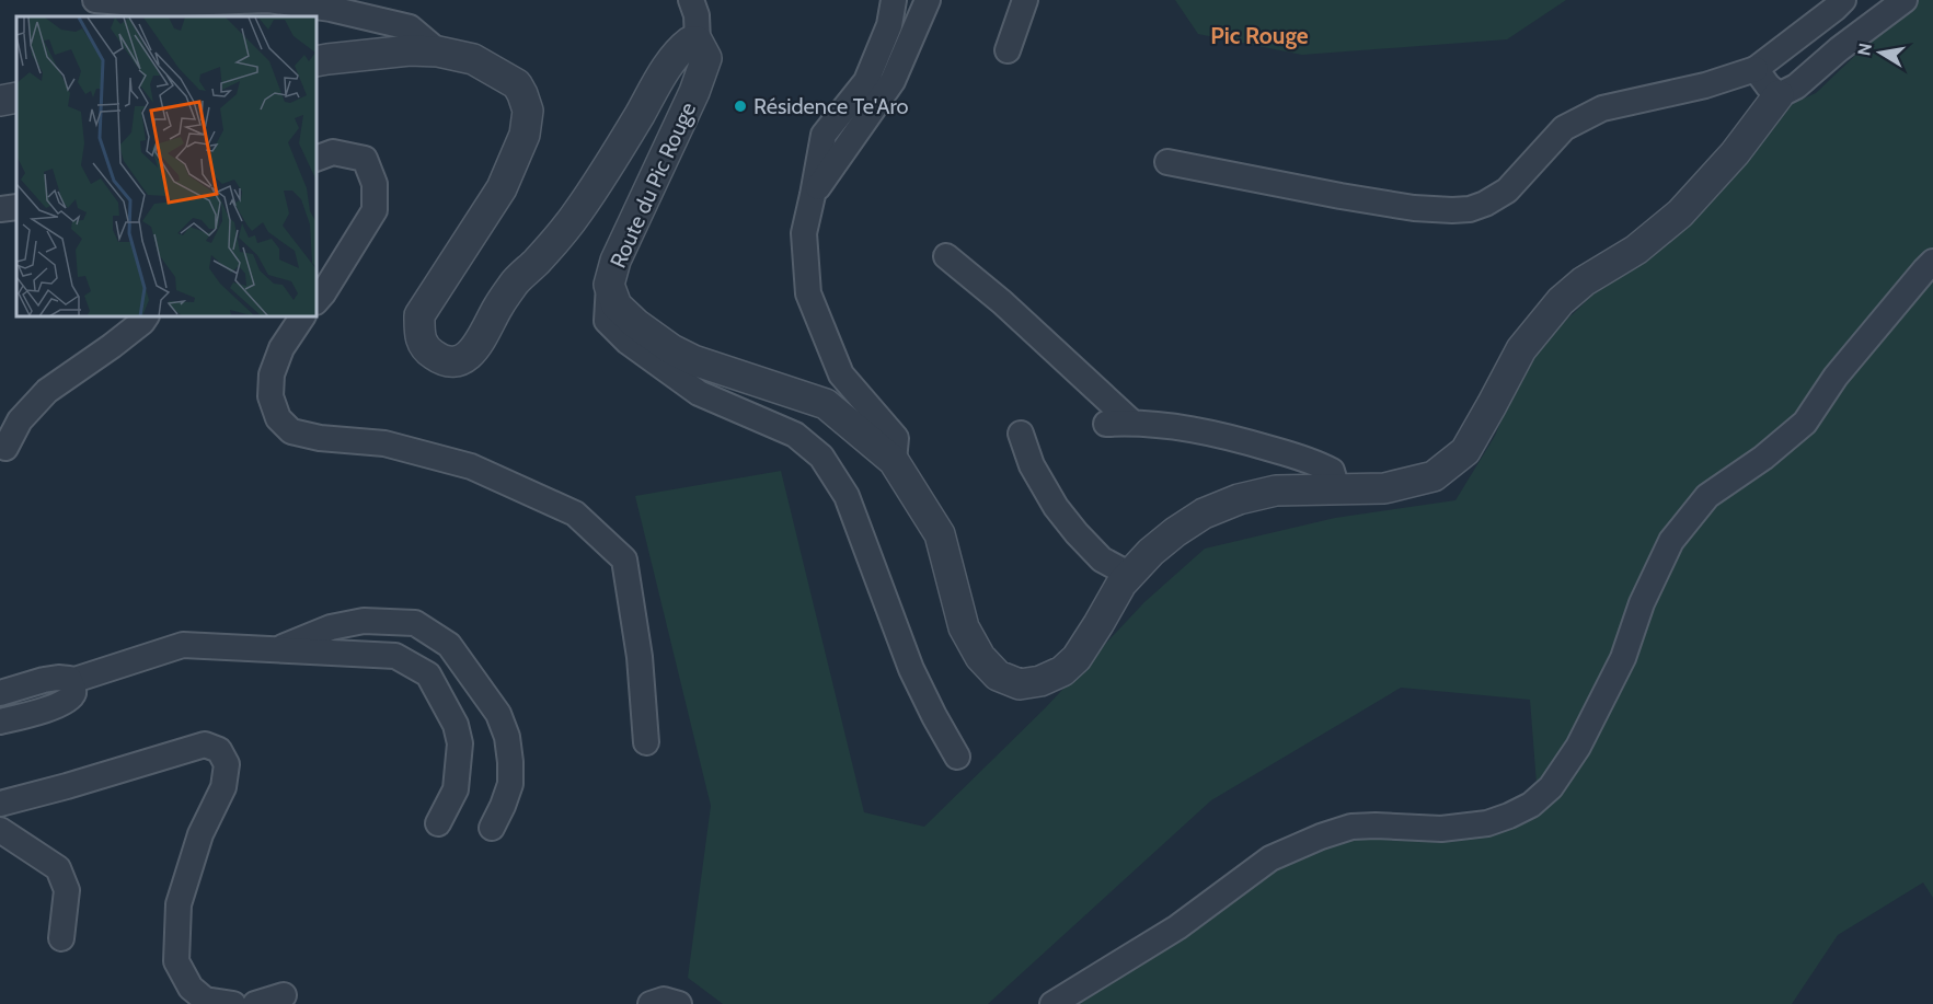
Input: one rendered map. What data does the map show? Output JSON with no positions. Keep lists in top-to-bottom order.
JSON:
{
  "streets": {
    "street": ["Route du Pic Rouge"]
  },
  "districts": ["Pic Rouge"],
  "places": ["Résidence Te'Aro"],
  "north": "left"
}
